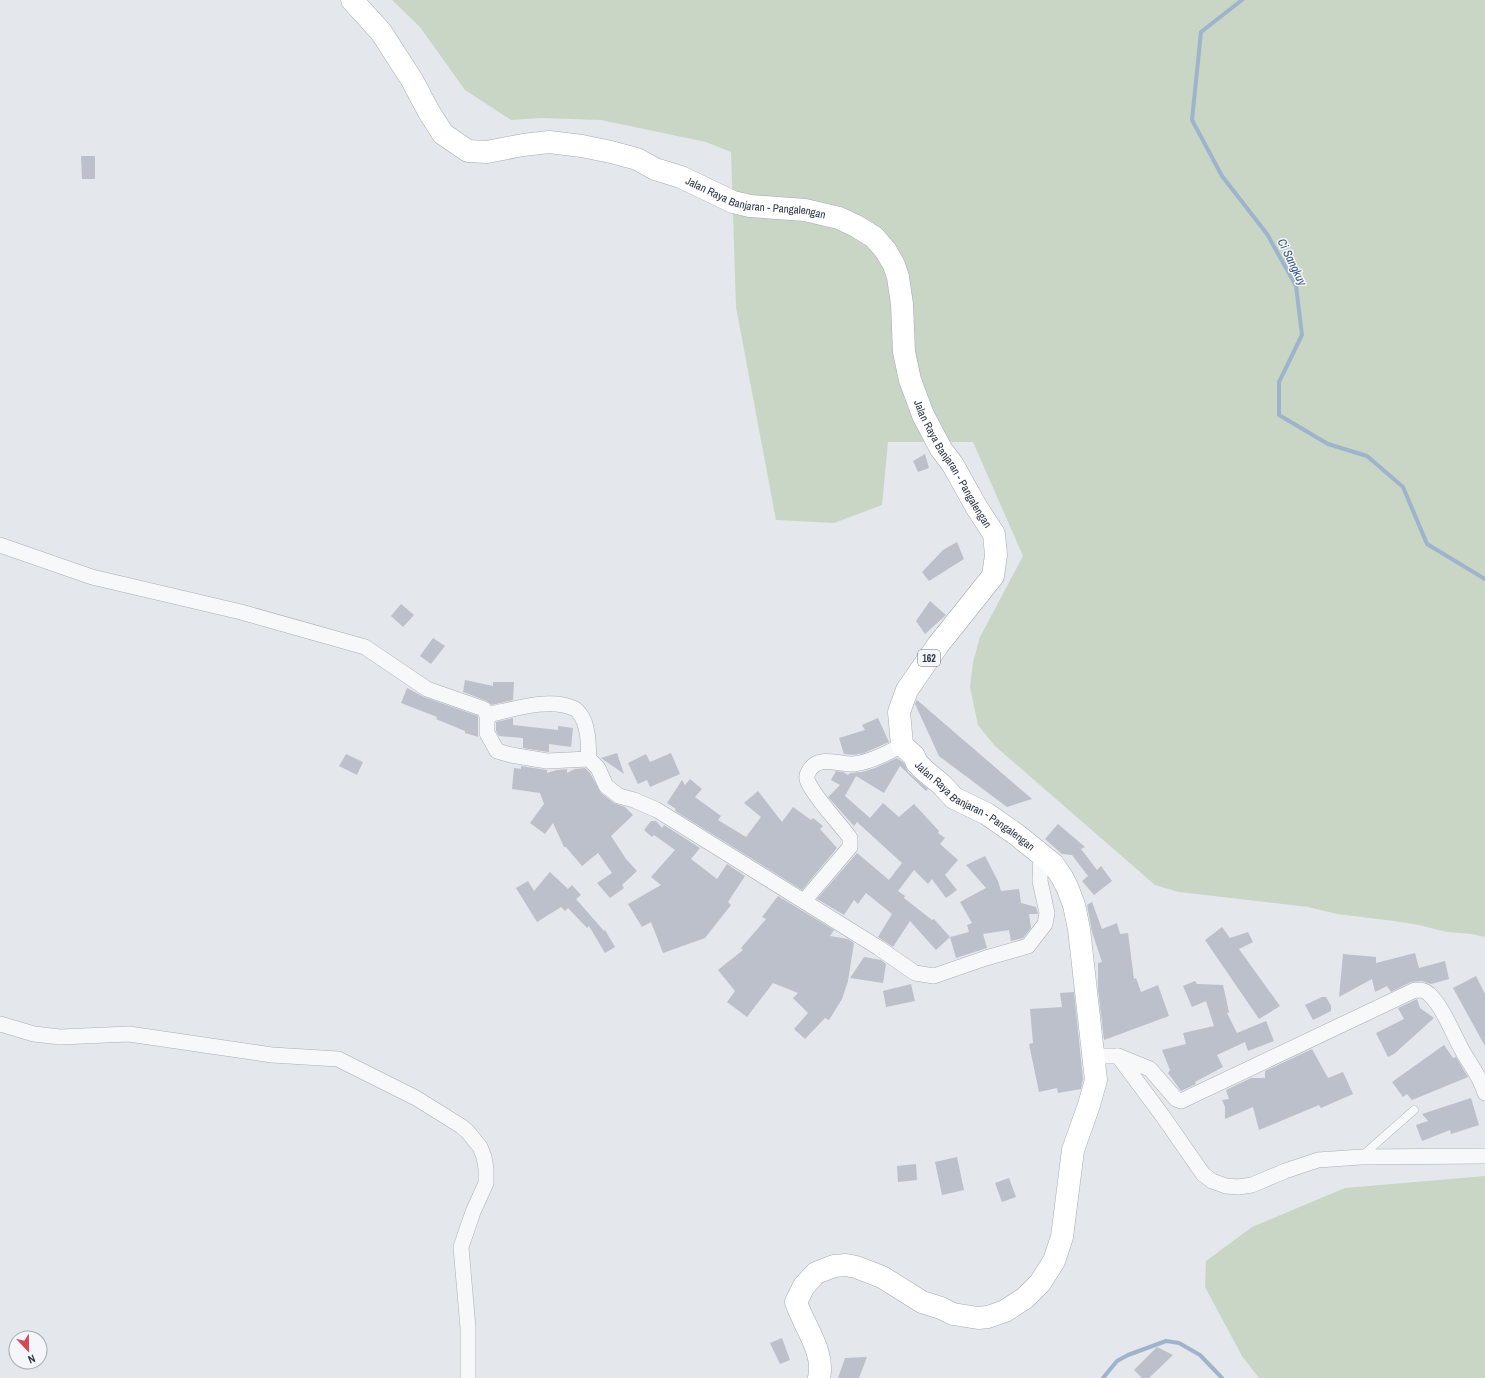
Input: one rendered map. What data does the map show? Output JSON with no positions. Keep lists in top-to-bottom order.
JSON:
{
  "streets": {
    "main road": ["Jalan Raya Banjaran - Pangalengan", "162"]
  },
  "water": ["Ci Sangkuy"],
  "north": "bottom"
}
